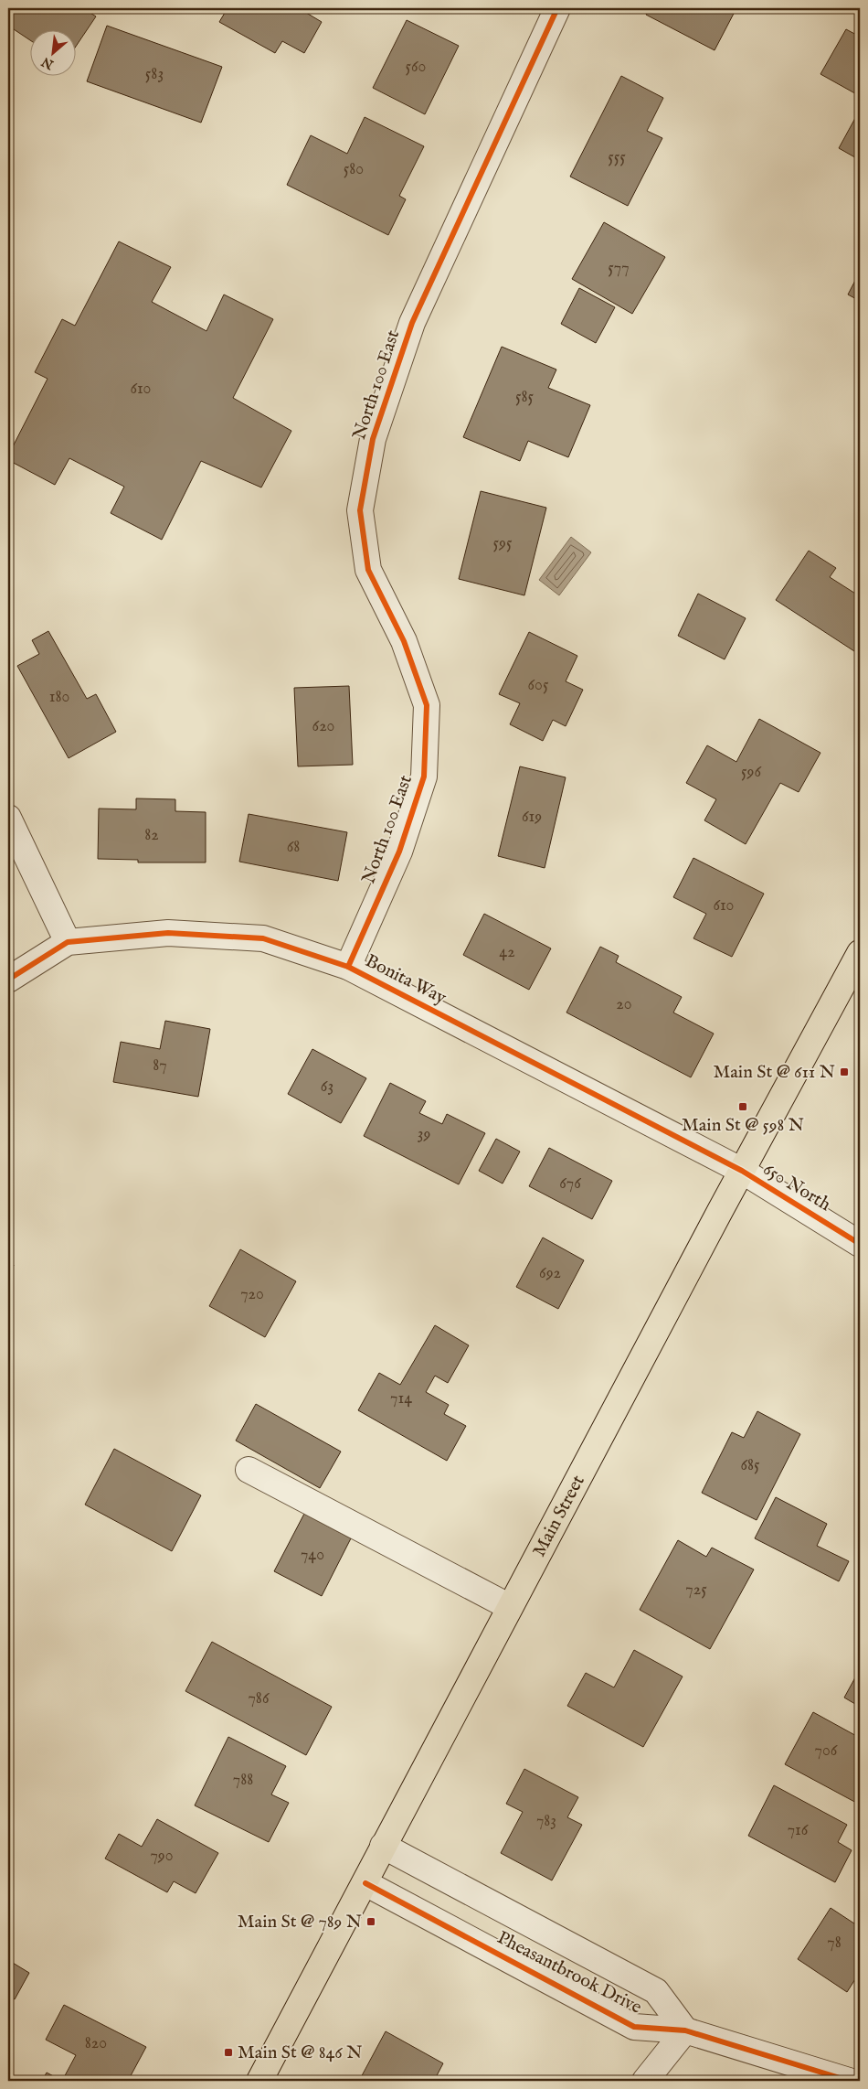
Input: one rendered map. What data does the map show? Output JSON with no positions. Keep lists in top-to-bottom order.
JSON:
{
  "streets": {
    "main road": ["Main Street"],
    "street": [
      "North 100 East",
      "Bonita Way",
      "650 North",
      "Pheasantbrook Drive"
    ]
  },
  "crossings": [
    ["North 100 East", "Bonita Way"],
    ["Bonita Way", "650 North"],
    ["Bonita Way", "Main Street"],
    ["650 North", "Main Street"],
    ["Main Street", "Pheasantbrook Drive"]
  ],
  "places": {
    "transit": [
      "Main St @ 611 N",
      "Main St @ 598 N",
      "Main St @ 789 N",
      "Main St @ 846 N"
    ]
  },
  "house_numbers": [
    "560",
    "583",
    "555",
    "580",
    "577",
    "610",
    "585",
    "595",
    "605",
    "180",
    "620",
    "596",
    "619",
    "82",
    "68",
    "610",
    "42",
    "20",
    "87",
    "63",
    "39",
    "676",
    "692",
    "720",
    "714",
    "685",
    "740",
    "725",
    "786",
    "706",
    "788",
    "783",
    "716",
    "790",
    "78",
    "820"
  ],
  "north": "bottom left"
}
